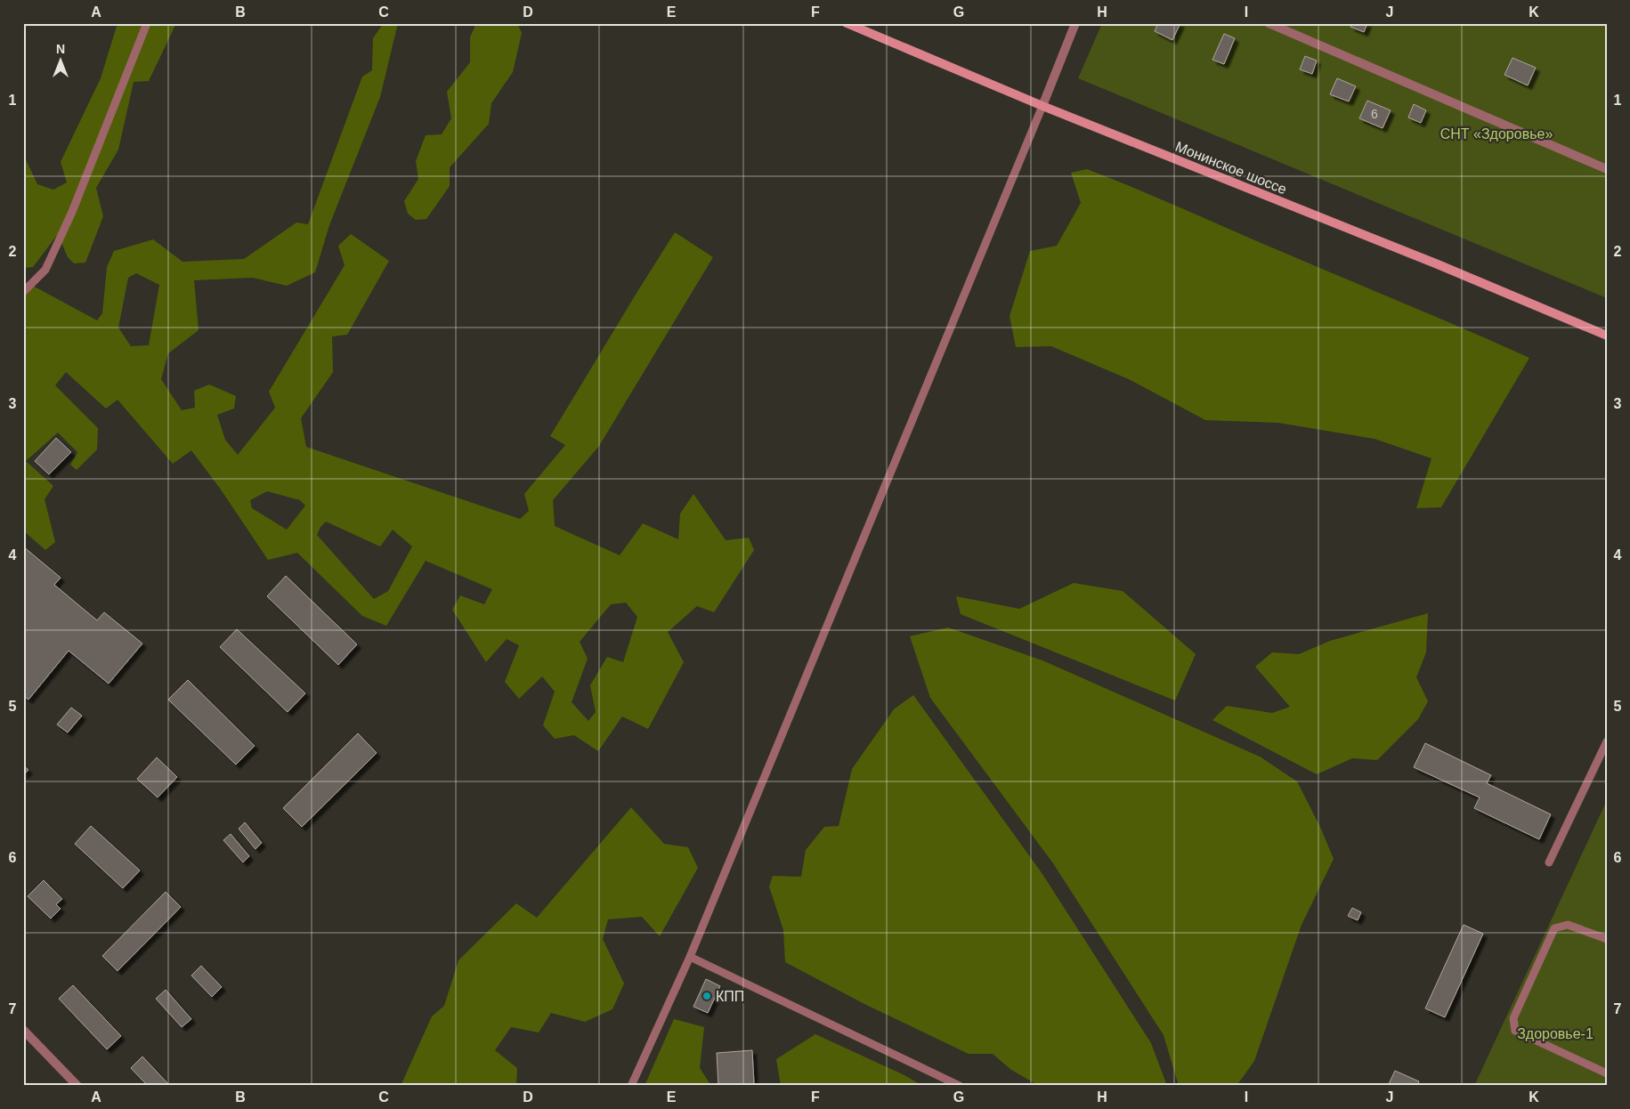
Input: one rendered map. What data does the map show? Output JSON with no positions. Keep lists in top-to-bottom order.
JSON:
{
  "streets": {
    "main road": ["Монинское шоссе"]
  },
  "parks": ["СНТ «Здоровье»", "Здоровье-1"],
  "places": ["КПП"],
  "house_numbers": ["6"],
  "north": "top",
  "grid": {
    "columns": [
      "A",
      "B",
      "C",
      "D",
      "E",
      "F",
      "G",
      "H",
      "I",
      "J",
      "K"
    ],
    "rows": [
      "1",
      "2",
      "3",
      "4",
      "5",
      "6",
      "7"
    ]
  }
}
